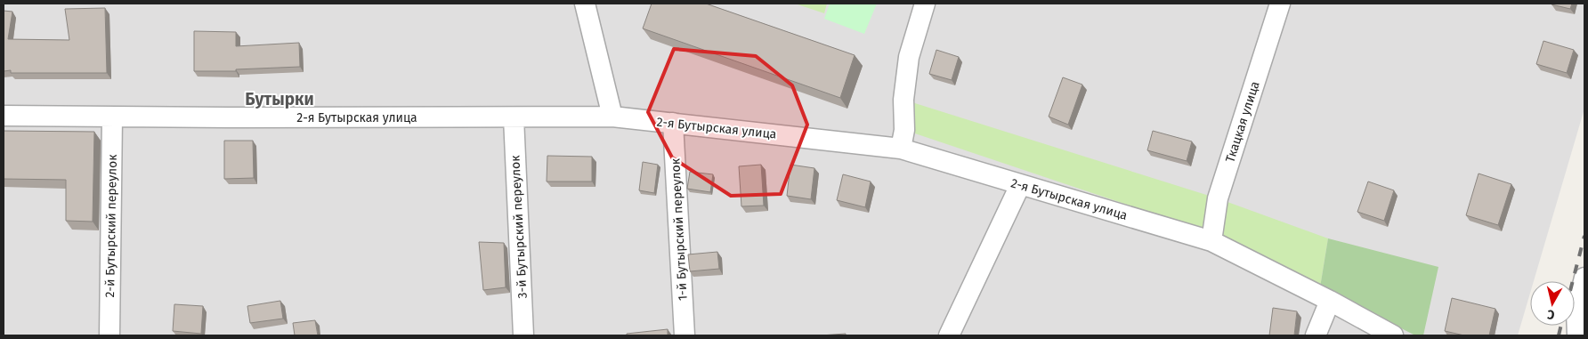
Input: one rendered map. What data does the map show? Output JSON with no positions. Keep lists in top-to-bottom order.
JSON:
{
  "streets": {
    "street": [
      "2-я Бутырская улица",
      "Ткацкая улица",
      "2-й Бутырский переулок",
      "3-й Бутырский переулок",
      "1-й Бутырский переулок"
    ]
  },
  "crossings": [
    ["2-я Бутырская улица", "Ткацкая улица"],
    ["2-я Бутырская улица", "2-й Бутырский переулок"],
    ["2-я Бутырская улица", "3-й Бутырский переулок"],
    ["2-я Бутырская улица", "1-й Бутырский переулок"]
  ],
  "districts": ["Бутырки"],
  "north": "bottom"
}
